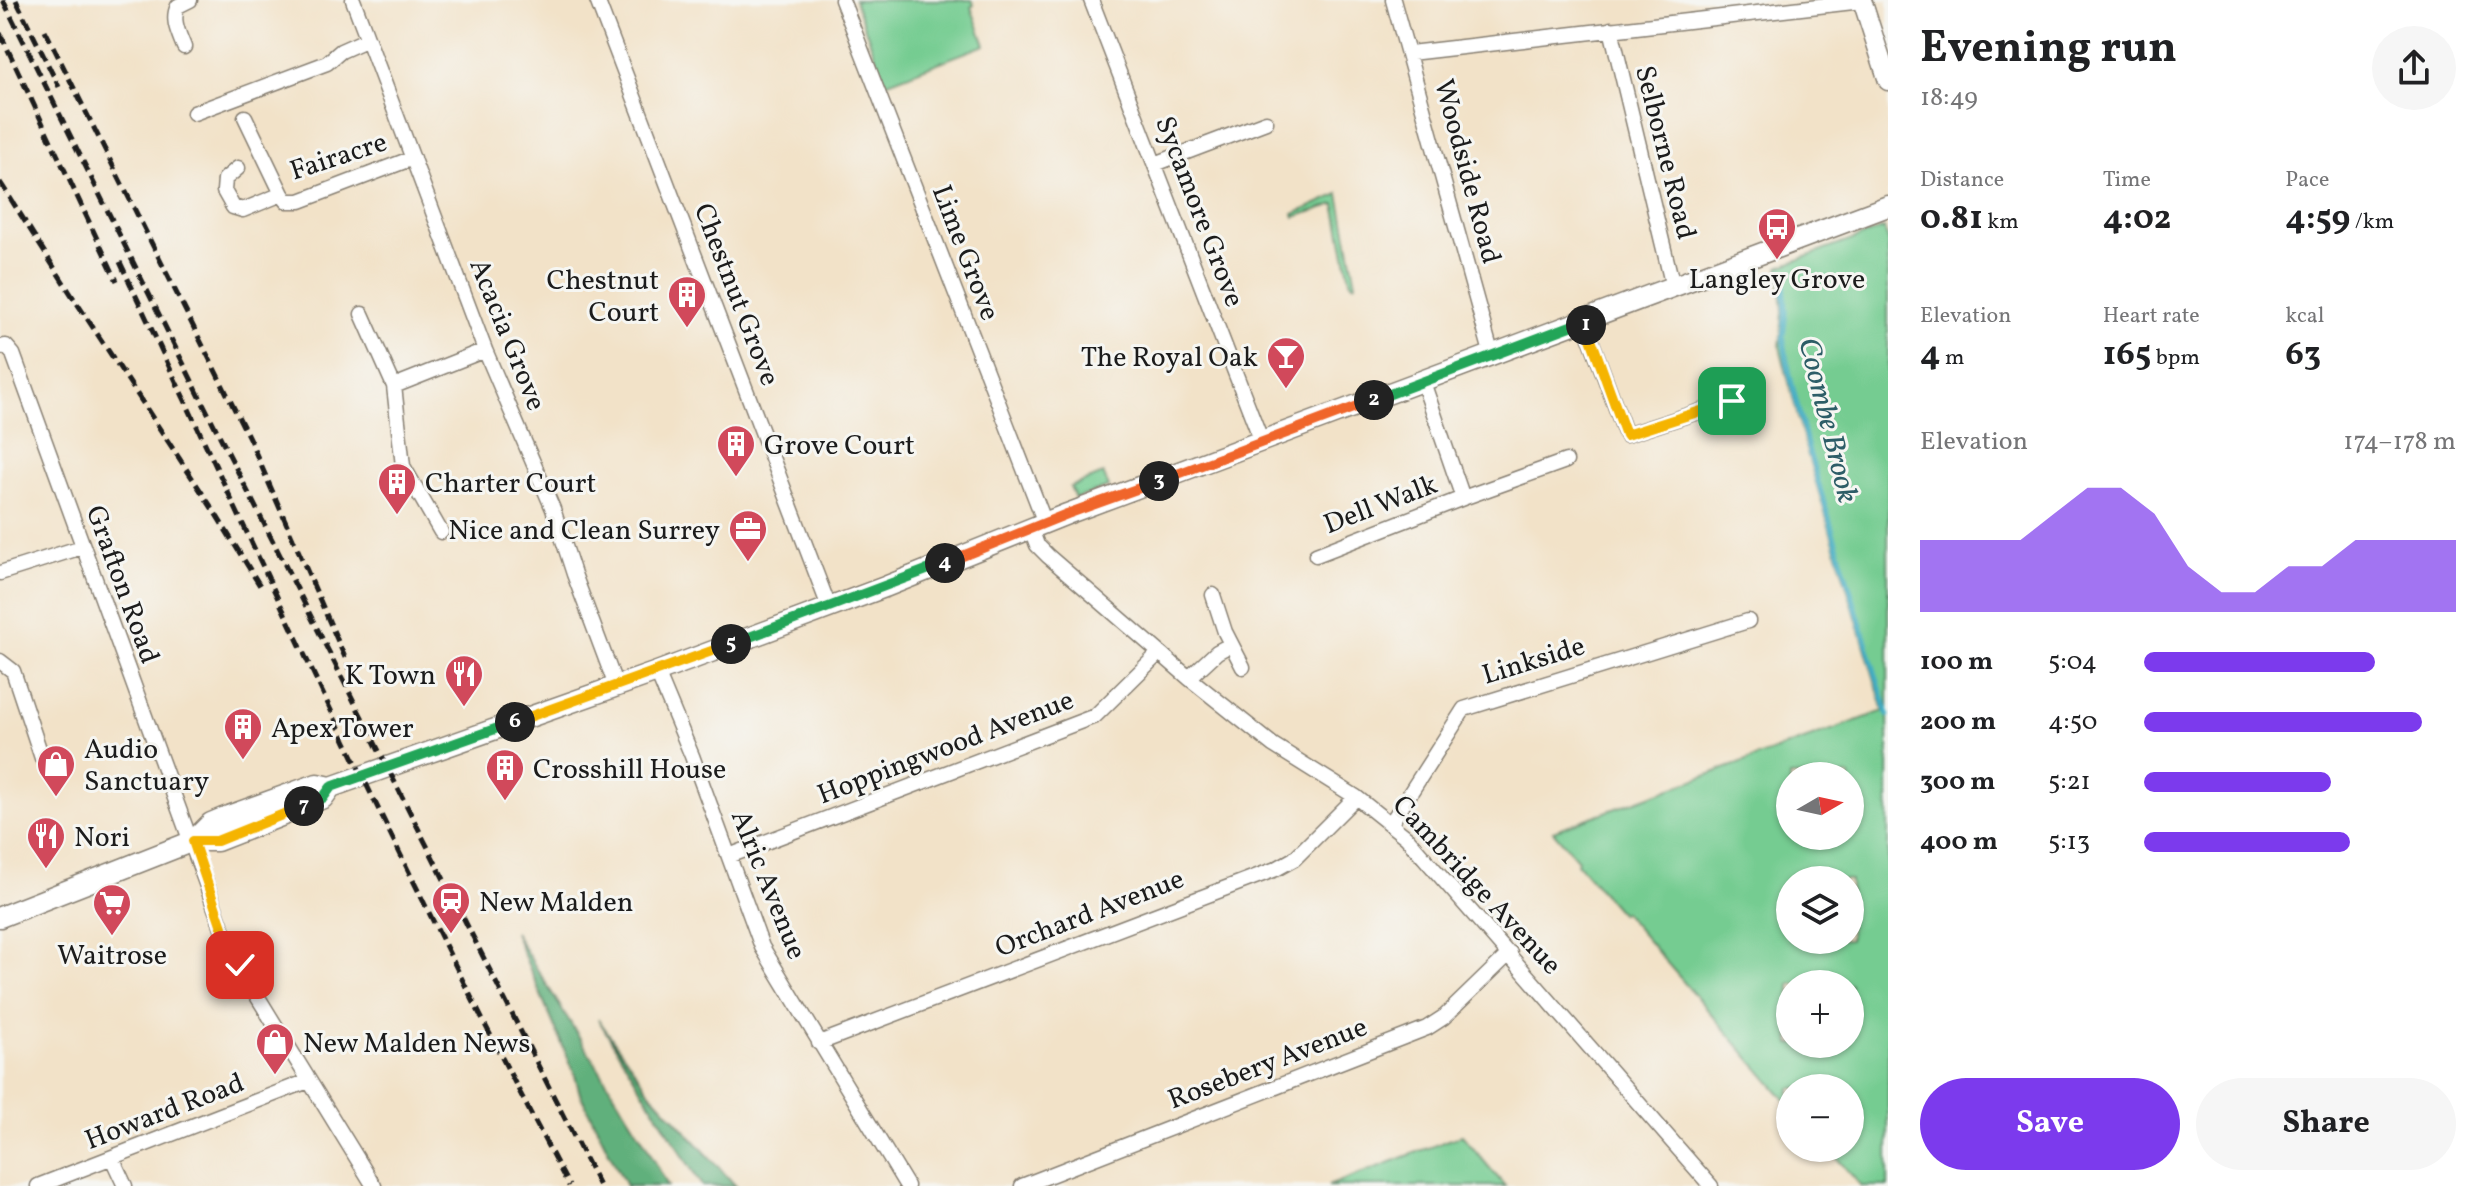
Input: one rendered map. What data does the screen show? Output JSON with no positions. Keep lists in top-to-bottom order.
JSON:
{
  "streets": {
    "street": [
      "Selborne Road",
      "Fairacre",
      "Woodside Road",
      "Sycamore Grove",
      "Lime Grove",
      "Chestnut Grove",
      "Acacia Grove",
      "Dell Walk",
      "Grafton Road",
      "Linkside",
      "Hoppingwood Avenue",
      "Alric Avenue",
      "Cambridge Avenue",
      "Orchard Avenue",
      "Rosebery Avenue",
      "Howard Road"
    ]
  },
  "crossings": [
    ["Fairacre", "Acacia Grove"],
    ["Lime Grove", "Cambridge Avenue"],
    ["Grafton Road", "Howard Road"],
    ["Linkside", "Cambridge Avenue"],
    ["Hoppingwood Avenue", "Alric Avenue"],
    ["Hoppingwood Avenue", "Cambridge Avenue"],
    ["Alric Avenue", "Orchard Avenue"],
    ["Cambridge Avenue", "Orchard Avenue"],
    ["Cambridge Avenue", "Rosebery Avenue"]
  ],
  "water": ["Coombe Brook"],
  "places": {
    "bus stop": ["Langley Grove"],
    "building": [
      "Chestnut Court",
      "Grove Court",
      "Charter Court",
      "Apex Tower",
      "Crosshill House"
    ],
    "bar": ["The Royal Oak"],
    "office": ["Nice and Clean Surrey"],
    "restaurant": ["K Town", "Nori"],
    "shop": ["Audio Sanctuary", "New Malden News"],
    "station": ["New Malden"],
    "supermarket": ["Waitrose"]
  },
  "north": "right",
  "page": {
    "heading": ["Evening run", "18:49"],
    "stats": [
      ["Distance", "0.81 km"],
      ["Time", "4:02"],
      ["Pace", "4:59 /km"],
      ["Elevation", "4 m"],
      ["Heart rate", "165 bpm"],
      ["kcal", "63"]
    ],
    "pins": [
      "1",
      "2",
      "3",
      "4",
      "5",
      "6",
      "7"
    ],
    "chart": ["Elevation", "174–178 m"],
    "list": [
      {
        "name": "100 m",
        "note": "5:04"
      },
      {
        "name": "200 m",
        "note": "4:50"
      },
      {
        "name": "300 m",
        "note": "5:21"
      },
      {
        "name": "400 m",
        "note": "5:13"
      }
    ],
    "map_buttons": ["+", "−"],
    "buttons": ["Save", "Share"]
  }
}
